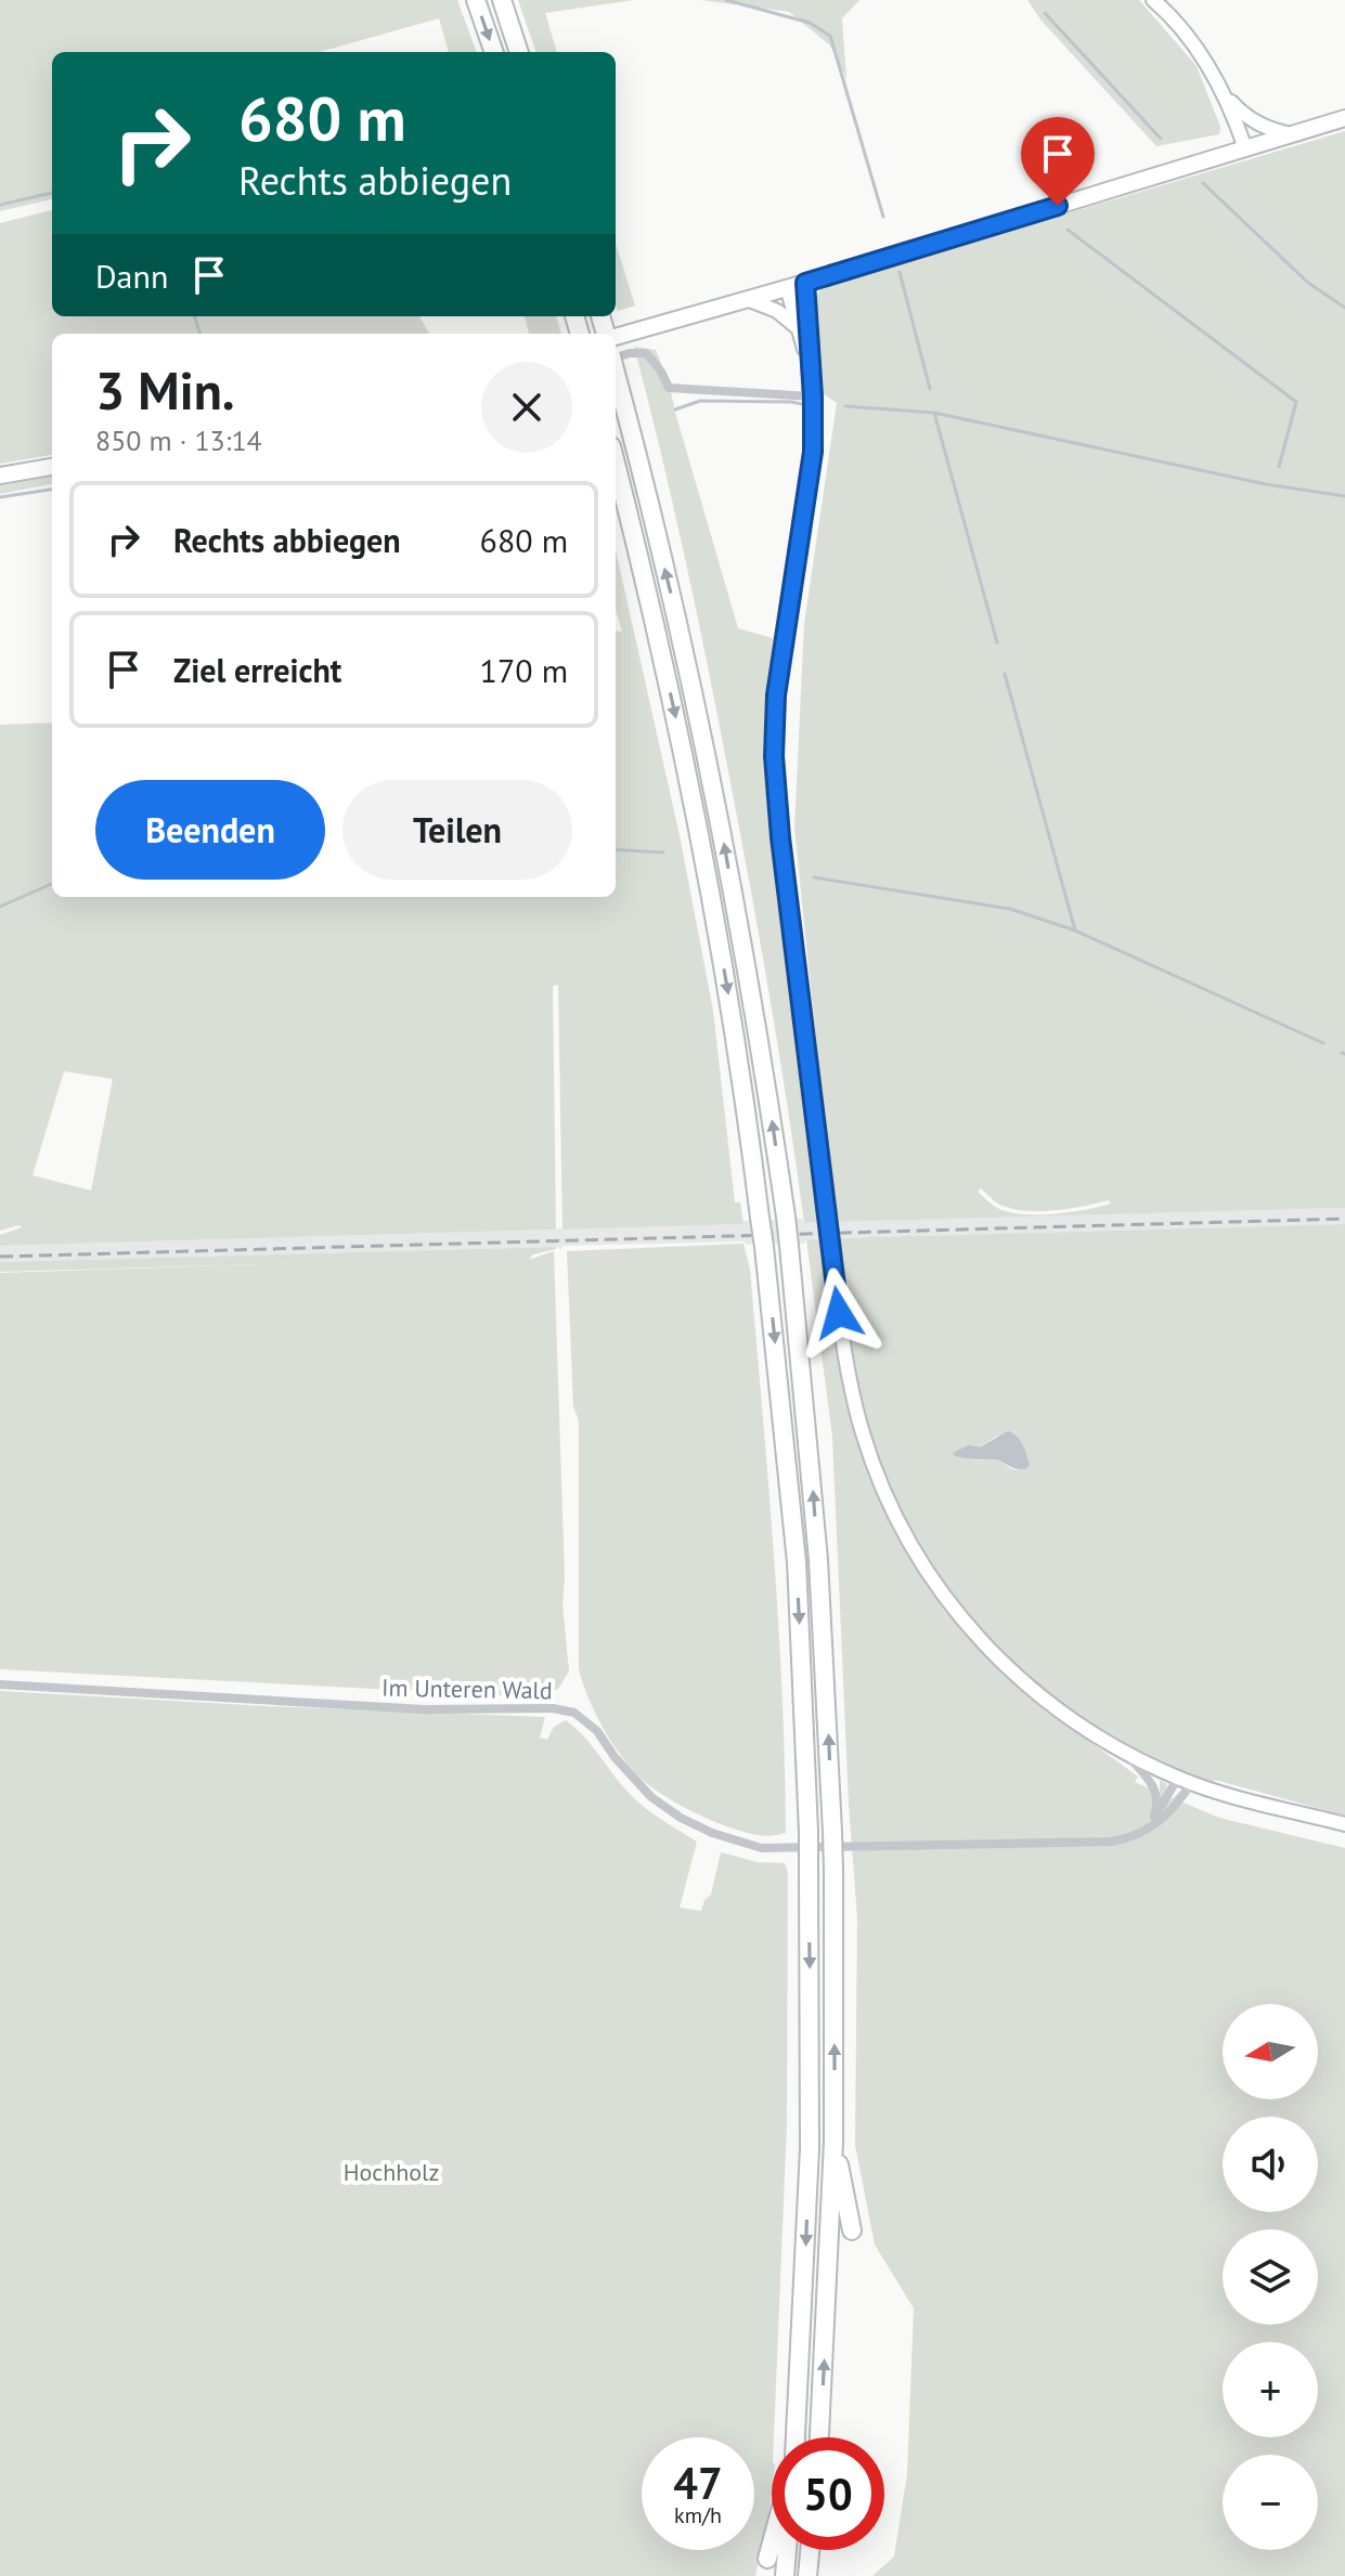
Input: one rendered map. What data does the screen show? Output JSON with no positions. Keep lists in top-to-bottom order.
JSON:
{
  "streets": {
    "street": ["Im Unteren Wald"]
  },
  "parks": ["Hochholz"],
  "north": "left",
  "page": {
    "turn": ["680 m", "Rechts abbiegen"],
    "then": "Dann",
    "heading": ["3 Min.", "850 m · 13:14"],
    "list": [
      {
        "name": "Rechts abbiegen",
        "value": "680 m"
      },
      {
        "name": "Ziel erreicht",
        "value": "170 m"
      }
    ],
    "buttons": ["Beenden", "Teilen"],
    "map_buttons": ["+", "−"],
    "speed": "47 km/h",
    "limit": "50"
  }
}
